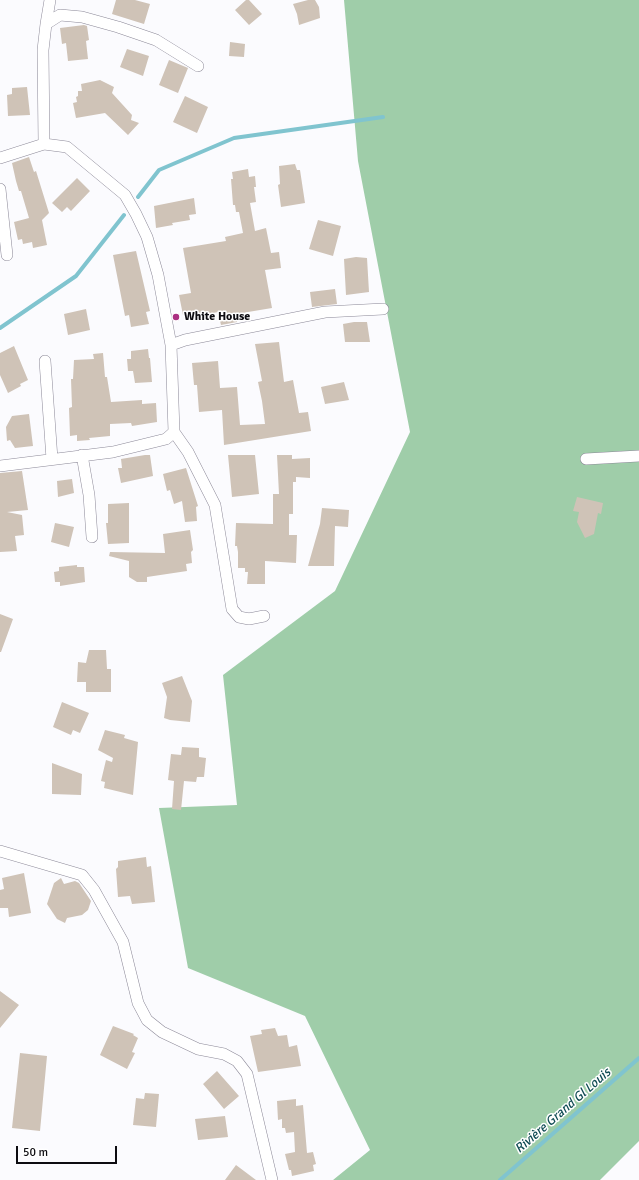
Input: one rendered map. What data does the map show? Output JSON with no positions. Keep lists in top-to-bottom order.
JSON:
{
  "water": ["Rivière Grand Gl Louis"],
  "places": ["White House"],
  "scale_bar": "50 m"
}
